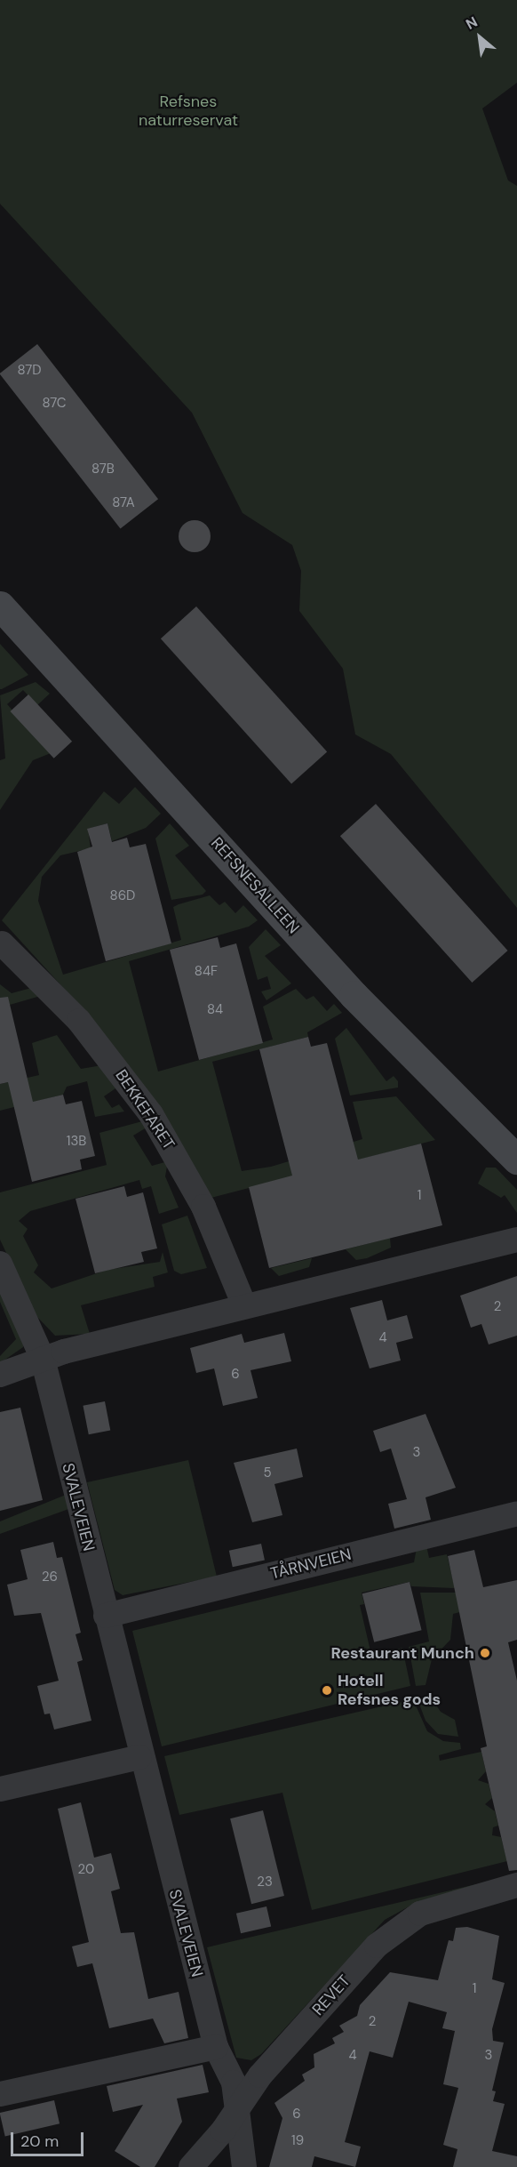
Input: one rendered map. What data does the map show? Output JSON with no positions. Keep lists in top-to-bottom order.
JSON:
{
  "streets": {
    "street": [
      "REFSNESALLEEN",
      "BEKKEFARET",
      "SVALEVEIEN",
      "TÅRNVEIEN",
      "REVET"
    ]
  },
  "crossings": [
    ["SVALEVEIEN", "TÅRNVEIEN"],
    ["SVALEVEIEN", "REVET"]
  ],
  "parks": ["Refsnes naturreservat"],
  "places": ["Restaurant Munch", "Hotell Refsnes gods"],
  "house_numbers": [
    "87D",
    "87C",
    "87B",
    "87A",
    "86D",
    "84F",
    "84",
    "13B",
    "1",
    "2",
    "4",
    "6",
    "3",
    "5",
    "26",
    "20",
    "23",
    "1",
    "2",
    "4",
    "3",
    "6",
    "19"
  ],
  "scale_bar": "20 m",
  "north": "top left"
}
